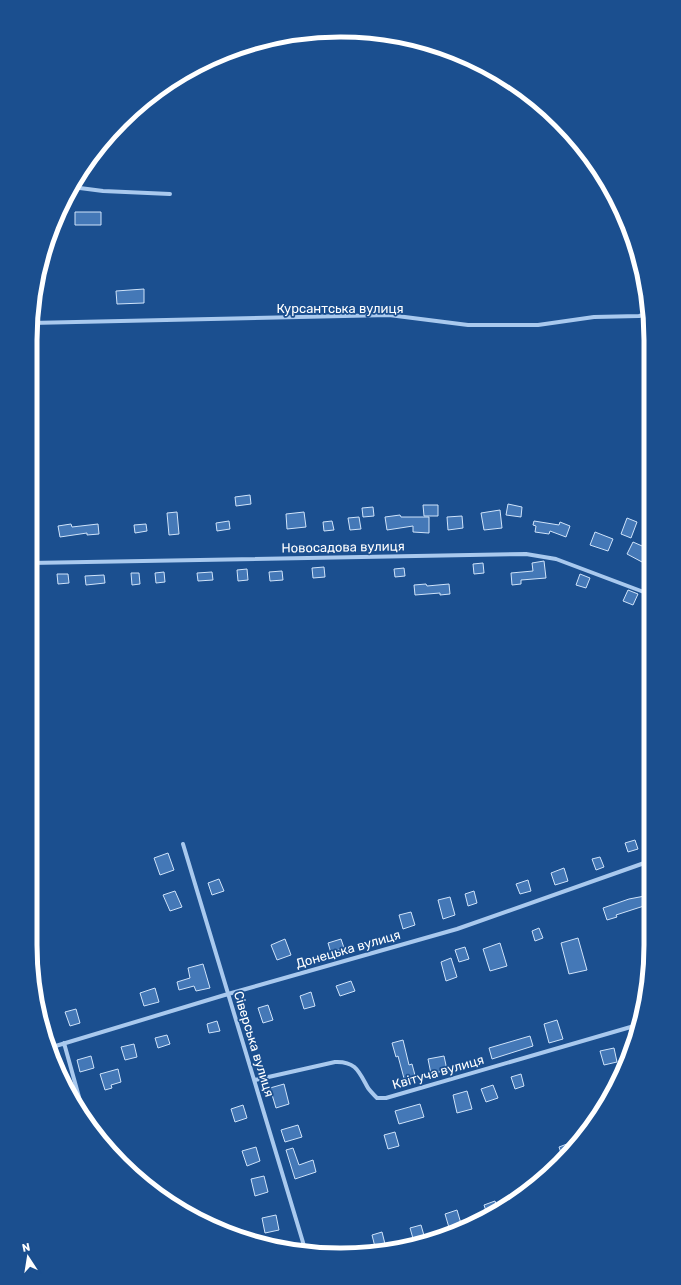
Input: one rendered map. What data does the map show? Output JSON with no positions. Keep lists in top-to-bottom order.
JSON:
{
  "streets": {
    "street": [
      "Курсантська вулиця",
      "Новосадова вулиця",
      "Донецька вулиця",
      "Сіверська вулиця",
      "Квітуча вулиця"
    ]
  },
  "crossings": [
    ["Донецька вулиця", "Сіверська вулиця"],
    ["Сіверська вулиця", "Квітуча вулиця"]
  ],
  "north": "top"
}
